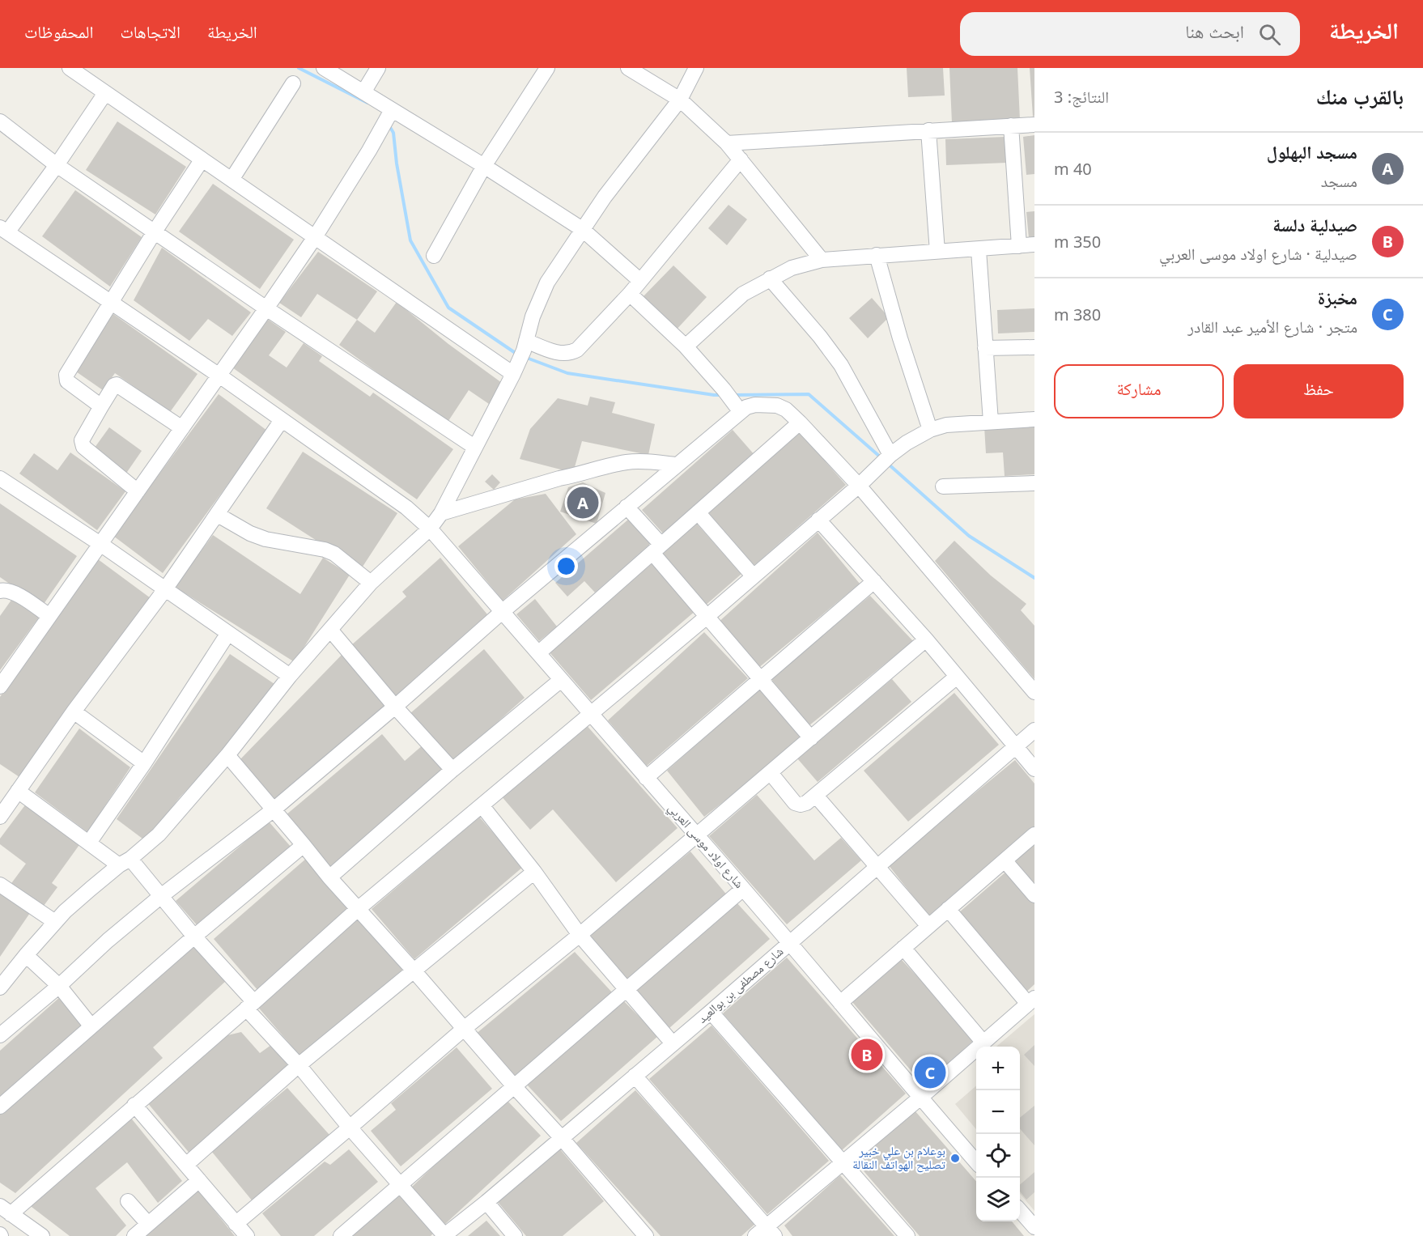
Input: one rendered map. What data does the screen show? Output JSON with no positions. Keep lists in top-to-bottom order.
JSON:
{
  "streets": {
    "street": ["شارع اولاد موسى العربي", "شارع مصطفى بن بوالعيد"]
  },
  "crossings": [
    ["شارع اولاد موسى العربي", "شارع مصطفى بن بوالعيد"]
  ],
  "places": ["بوعلام بن علي خبير تصليح الهواتف النقالة"],
  "page": {
    "header": "الخريطة",
    "search": "ابحث هنا",
    "nav": ["الخريطة", "الاتجاهات", "المحفوظات"],
    "heading": ["بالقرب منك", "النتائج: 3"],
    "list": [
      {
        "mark": "A",
        "name": "مسجد البهلول",
        "note": "مسجد",
        "value": "40 m"
      },
      {
        "mark": "B",
        "name": "صيدلية دلسة",
        "note": "صيدلية · شارع اولاد موسى العربي",
        "value": "350 m"
      },
      {
        "mark": "C",
        "name": "مخبزة",
        "note": "متجر · شارع الأمير عبد القادر",
        "value": "380 m"
      }
    ],
    "buttons": ["حفظ", "مشاركة"],
    "pins": ["A", "B", "C"],
    "map_buttons": ["+", "−"]
  }
}
